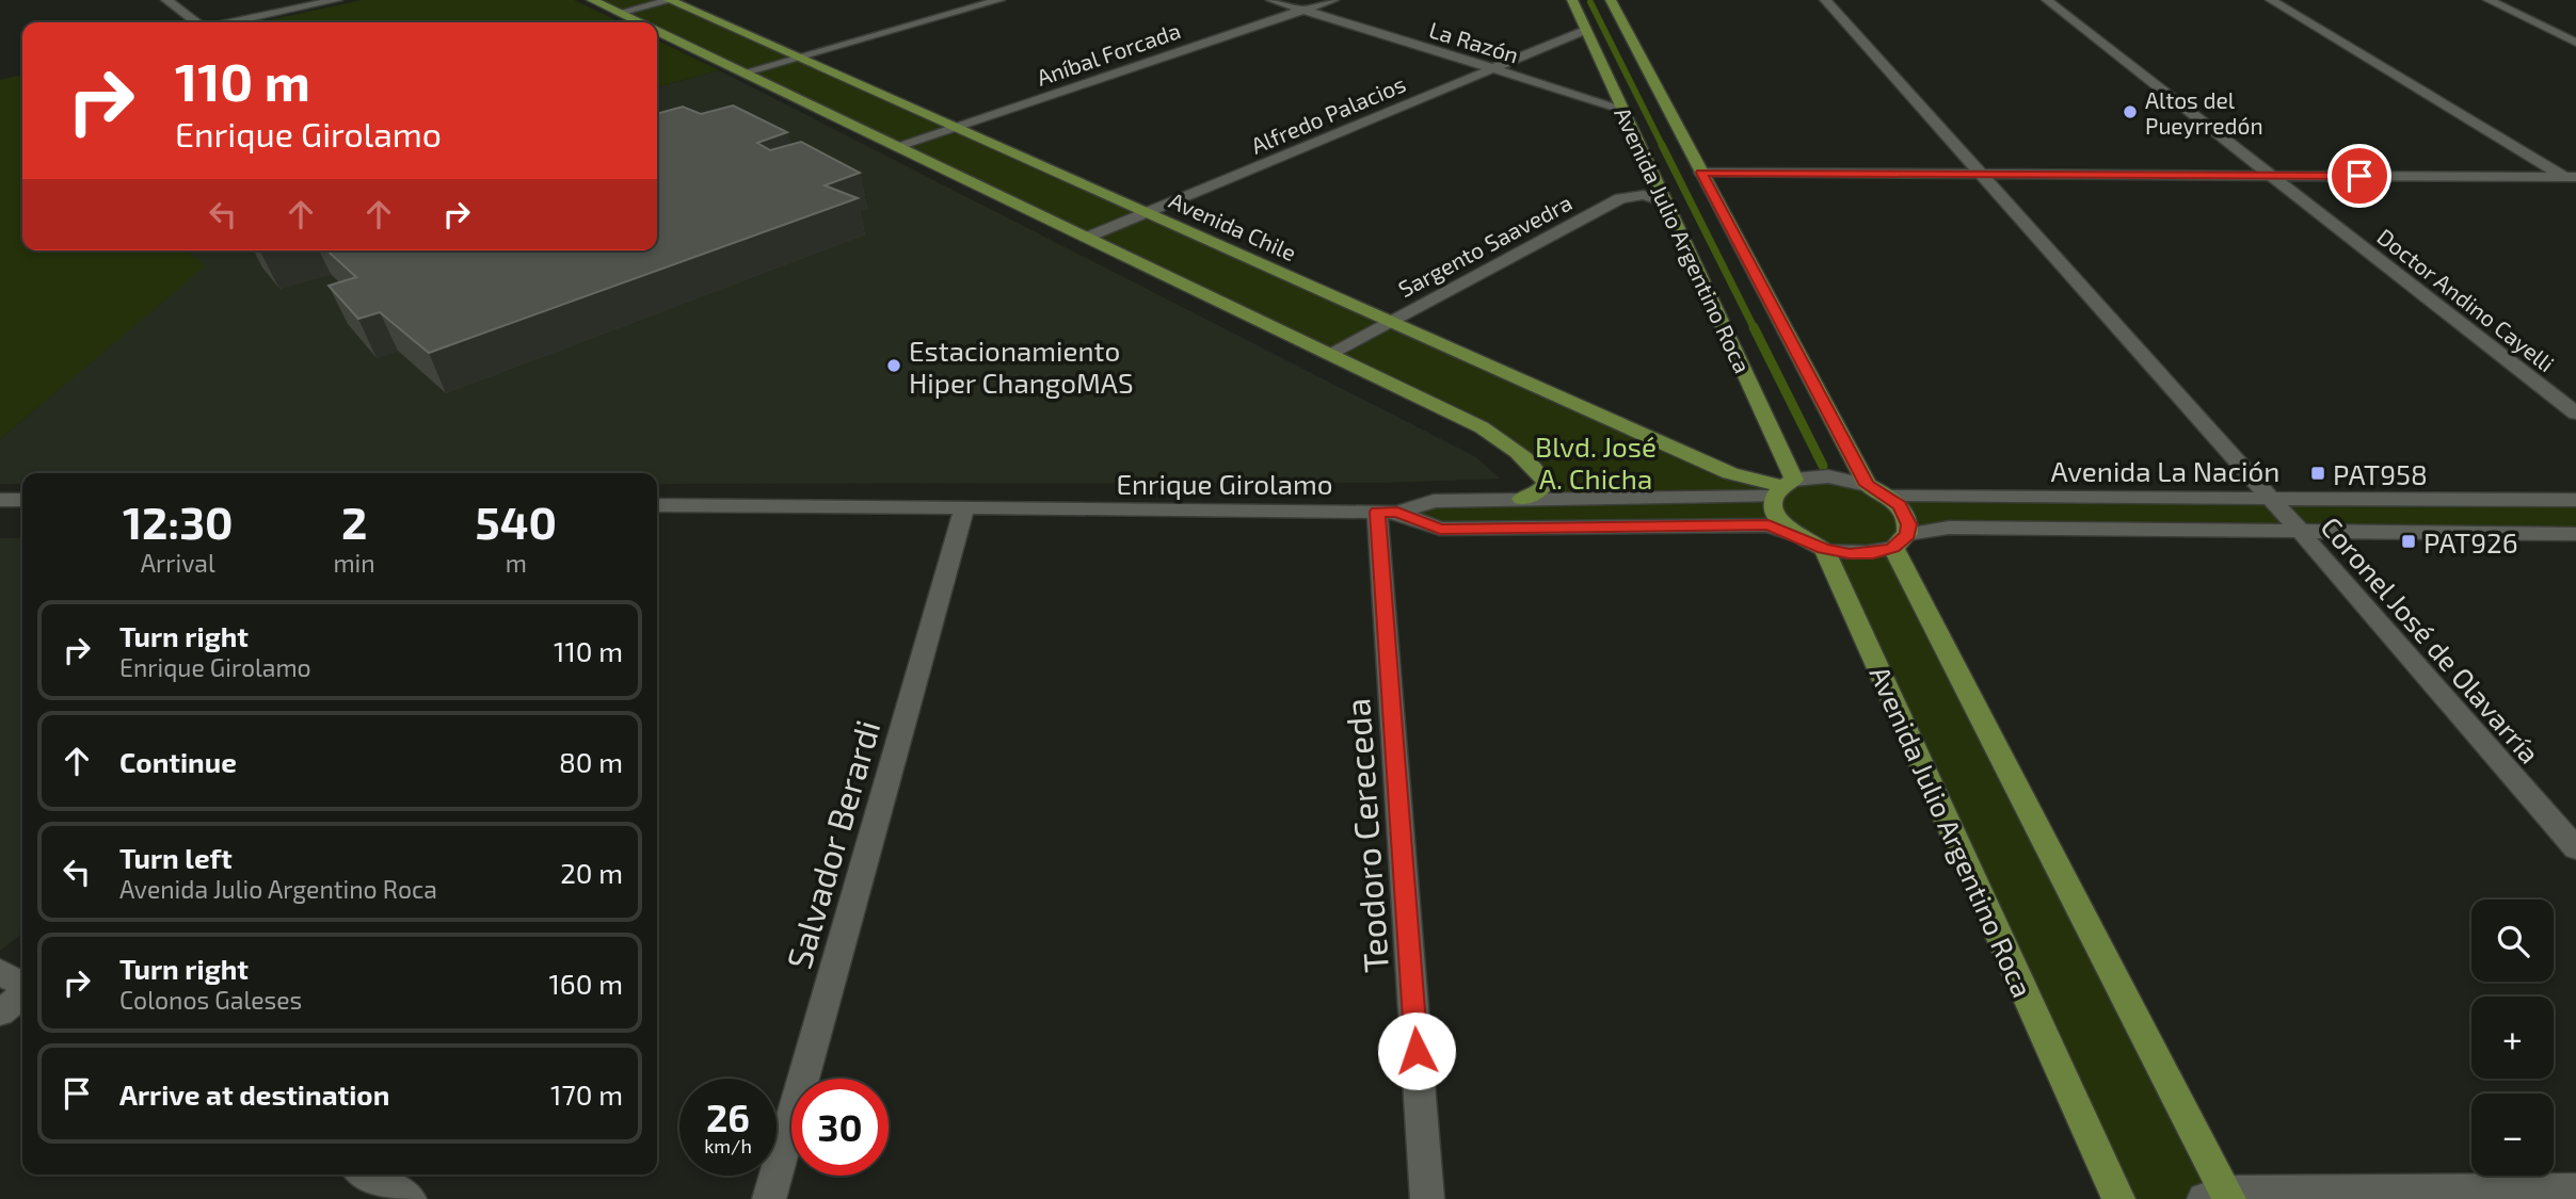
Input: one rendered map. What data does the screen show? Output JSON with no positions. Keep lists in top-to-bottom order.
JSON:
{
  "streets": {
    "main road": ["Avenida Chile", "Avenida Julio Argentino Roca"],
    "street": [
      "La Razón",
      "Aníbal Forcada",
      "Alfredo Palacios",
      "Sargento Saavedra",
      "Doctor Andino Cayelli",
      "Avenida La Nación",
      "Enrique Girolamo",
      "Coronel José de Olavarría",
      "Teodoro Cereceda",
      "Salvador Berardi"
    ]
  },
  "crossings": [
    ["La Razón", "Aníbal Forcada"],
    ["La Razón", "Alfredo Palacios"],
    ["La Razón", "Avenida Julio Argentino Roca"],
    ["Aníbal Forcada", "Avenida Chile"],
    ["Alfredo Palacios", "Avenida Chile"],
    ["Alfredo Palacios", "Avenida Julio Argentino Roca"],
    ["Avenida Chile", "Avenida Julio Argentino Roca"],
    ["Avenida Chile", "Sargento Saavedra"],
    ["Avenida Julio Argentino Roca", "Sargento Saavedra"],
    ["Avenida Julio Argentino Roca", "Avenida La Nación"],
    ["Avenida Julio Argentino Roca", "Enrique Girolamo"],
    ["Avenida La Nación", "Coronel José de Olavarría"],
    ["Enrique Girolamo", "Teodoro Cereceda"],
    ["Enrique Girolamo", "Salvador Berardi"]
  ],
  "parks": ["Blvd. José A. Chicha"],
  "places": {
    "other": ["Altos del Pueyrredón", "Estacionamiento Hiper ChangoMAS"],
    "transit": ["PAT958", "PAT926"]
  },
  "page": {
    "turn": ["110 m", "Enrique Girolamo"],
    "eta": [
      "12:30",
      "Arrival",
      "2",
      "min",
      "540",
      "m"
    ],
    "list": [
      {
        "name": "Turn right",
        "note": "Enrique Girolamo",
        "value": "110 m"
      },
      {
        "name": "Continue",
        "value": "80 m"
      },
      {
        "name": "Turn left",
        "note": "Avenida Julio Argentino Roca",
        "value": "20 m"
      },
      {
        "name": "Turn right",
        "note": "Colonos Galeses",
        "value": "160 m"
      },
      {
        "name": "Arrive at destination",
        "value": "170 m"
      }
    ],
    "map_buttons": ["+", "−"],
    "speed": "26 km/h",
    "limit": "30"
  }
}
